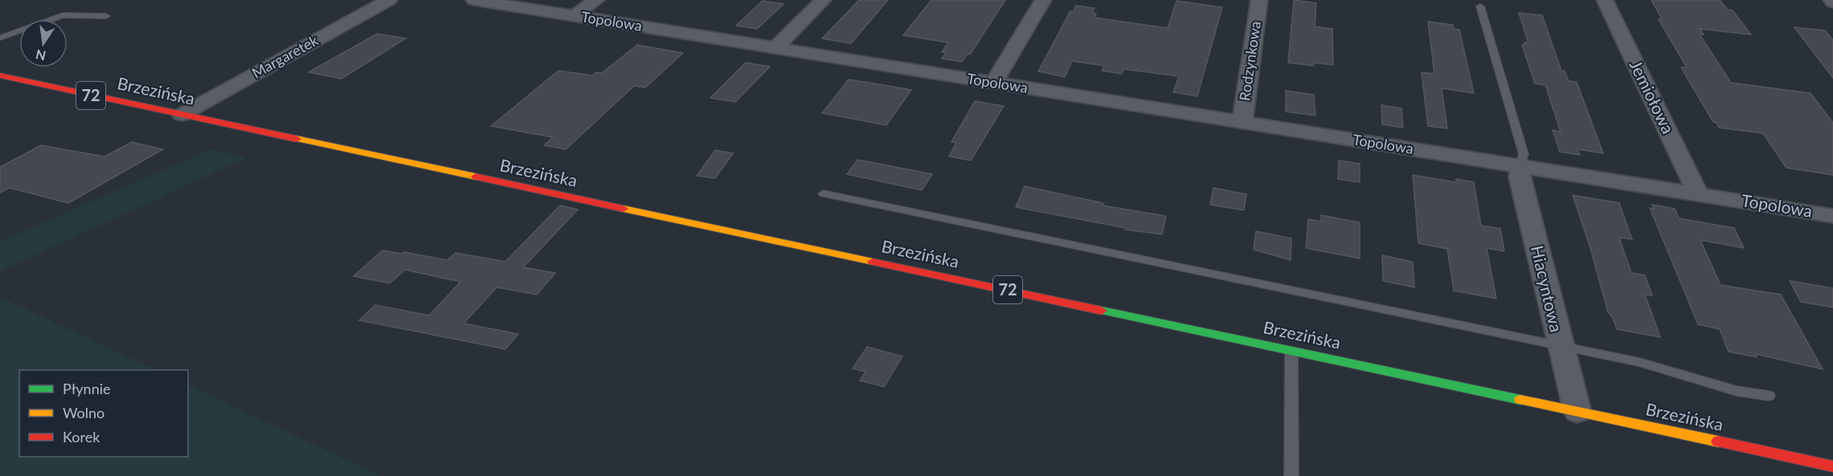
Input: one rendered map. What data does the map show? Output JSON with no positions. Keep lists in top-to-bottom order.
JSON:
{
  "streets": {
    "main road": ["Brzezińska", "72"],
    "street": [
      "Topolowa",
      "Margaretek",
      "Rodzynkowa",
      "Jemiołowa",
      "Hiacyntowa"
    ]
  },
  "crossings": [
    ["Topolowa", "Rodzynkowa"],
    ["Topolowa", "Jemiołowa"],
    ["Topolowa", "Hiacyntowa"],
    ["Margaretek", "Brzezińska"],
    ["Brzezińska", "Hiacyntowa"]
  ],
  "legend": ["Płynnie", "Wolno", "Korek"],
  "north": "bottom"
}
